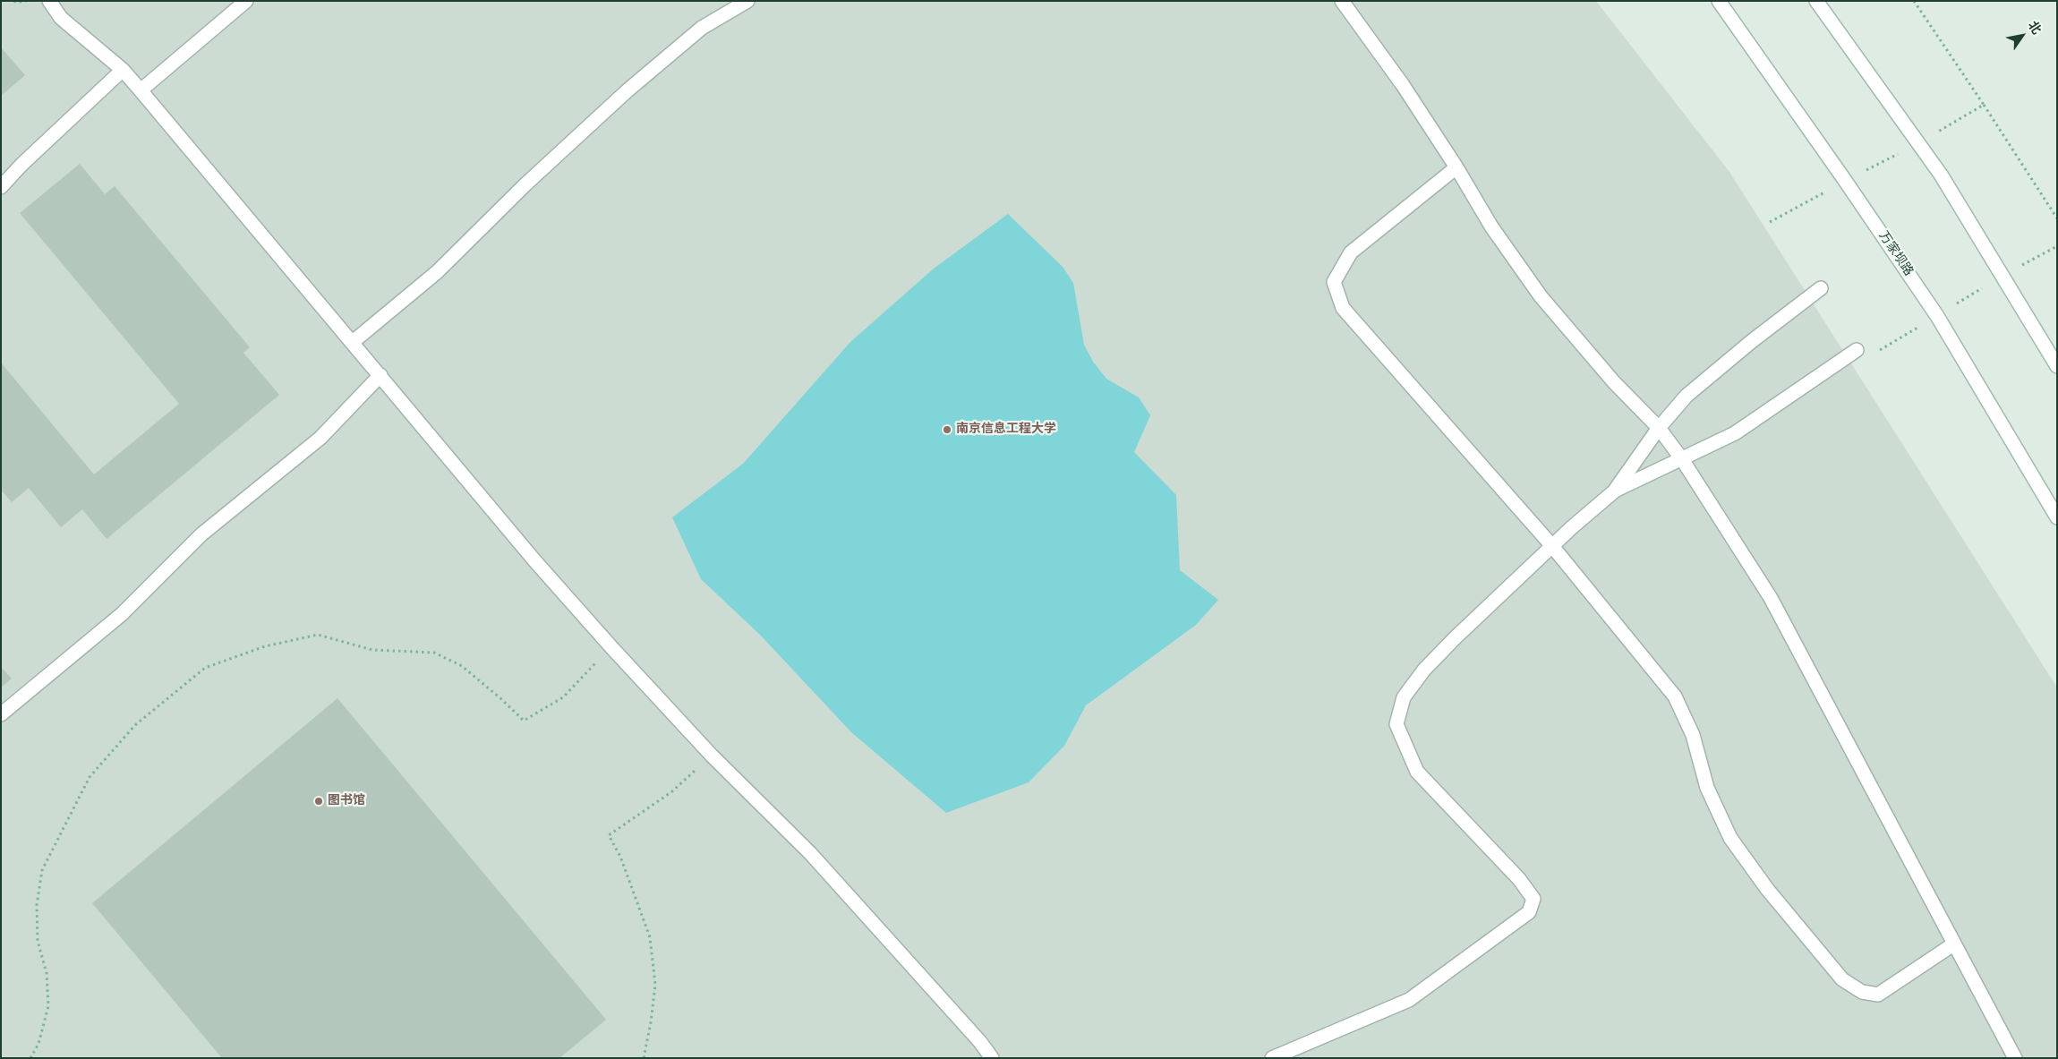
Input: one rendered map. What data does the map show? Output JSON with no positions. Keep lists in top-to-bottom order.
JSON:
{
  "streets": {
    "main road": ["万家坝路"]
  },
  "places": ["南京信息工程大学", "图书馆"],
  "north": "top right"
}
